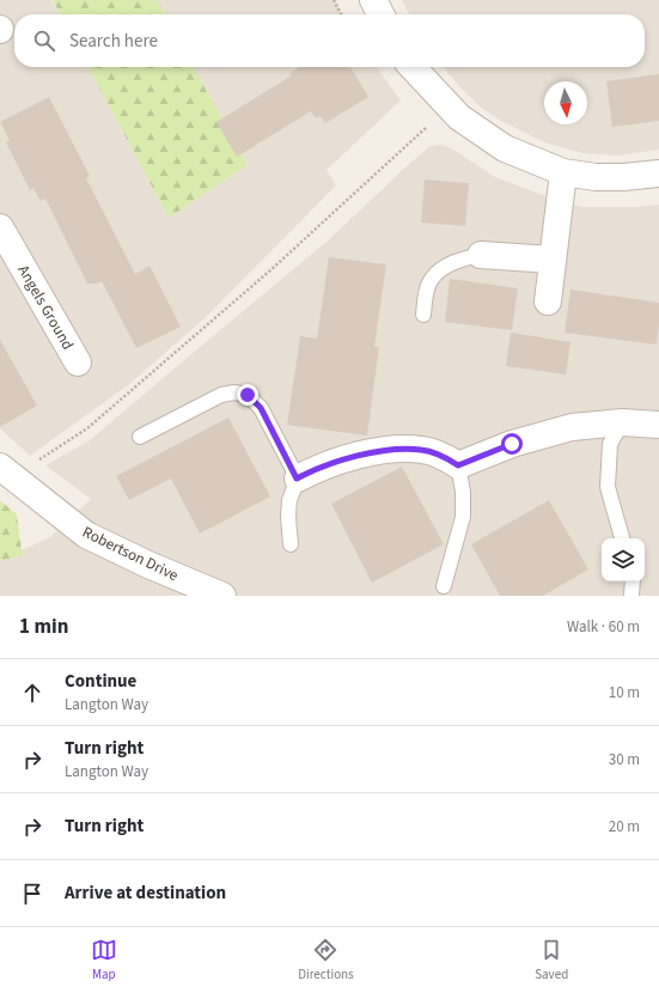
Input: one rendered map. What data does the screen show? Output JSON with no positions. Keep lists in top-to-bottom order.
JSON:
{
  "streets": {
    "street": ["Angels Ground", "Robertson Drive"]
  },
  "north": "bottom",
  "page": {
    "search": "Search here",
    "heading": ["1 min", "Walk · 60 m"],
    "list": [
      ["Continue", "Langton Way", "10 m"],
      ["Turn right", "Langton Way", "30 m"],
      ["Turn right", "20 m"],
      "Arrive at destination"
    ],
    "nav": ["Map", "Directions", "Saved"]
  }
}
